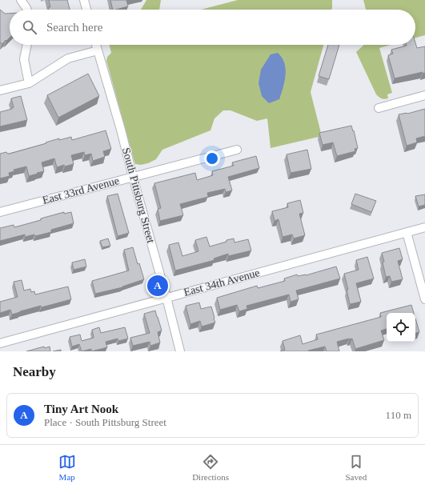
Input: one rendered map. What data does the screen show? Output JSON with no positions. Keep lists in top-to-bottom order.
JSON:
{
  "streets": {
    "street": ["East 33rd Avenue", "South Pittsburg Street", "East 34th Avenue"]
  },
  "crossings": [
    ["East 33rd Avenue", "South Pittsburg Street"],
    ["South Pittsburg Street", "East 34th Avenue"]
  ],
  "page": {
    "search": "Search here",
    "pins": "A",
    "heading": "Nearby",
    "list": [
      {
        "mark": "A",
        "name": "Tiny Art Nook",
        "note": "Place · South Pittsburg Street",
        "value": "110 m"
      }
    ],
    "nav": ["Map", "Directions", "Saved"]
  }
}
